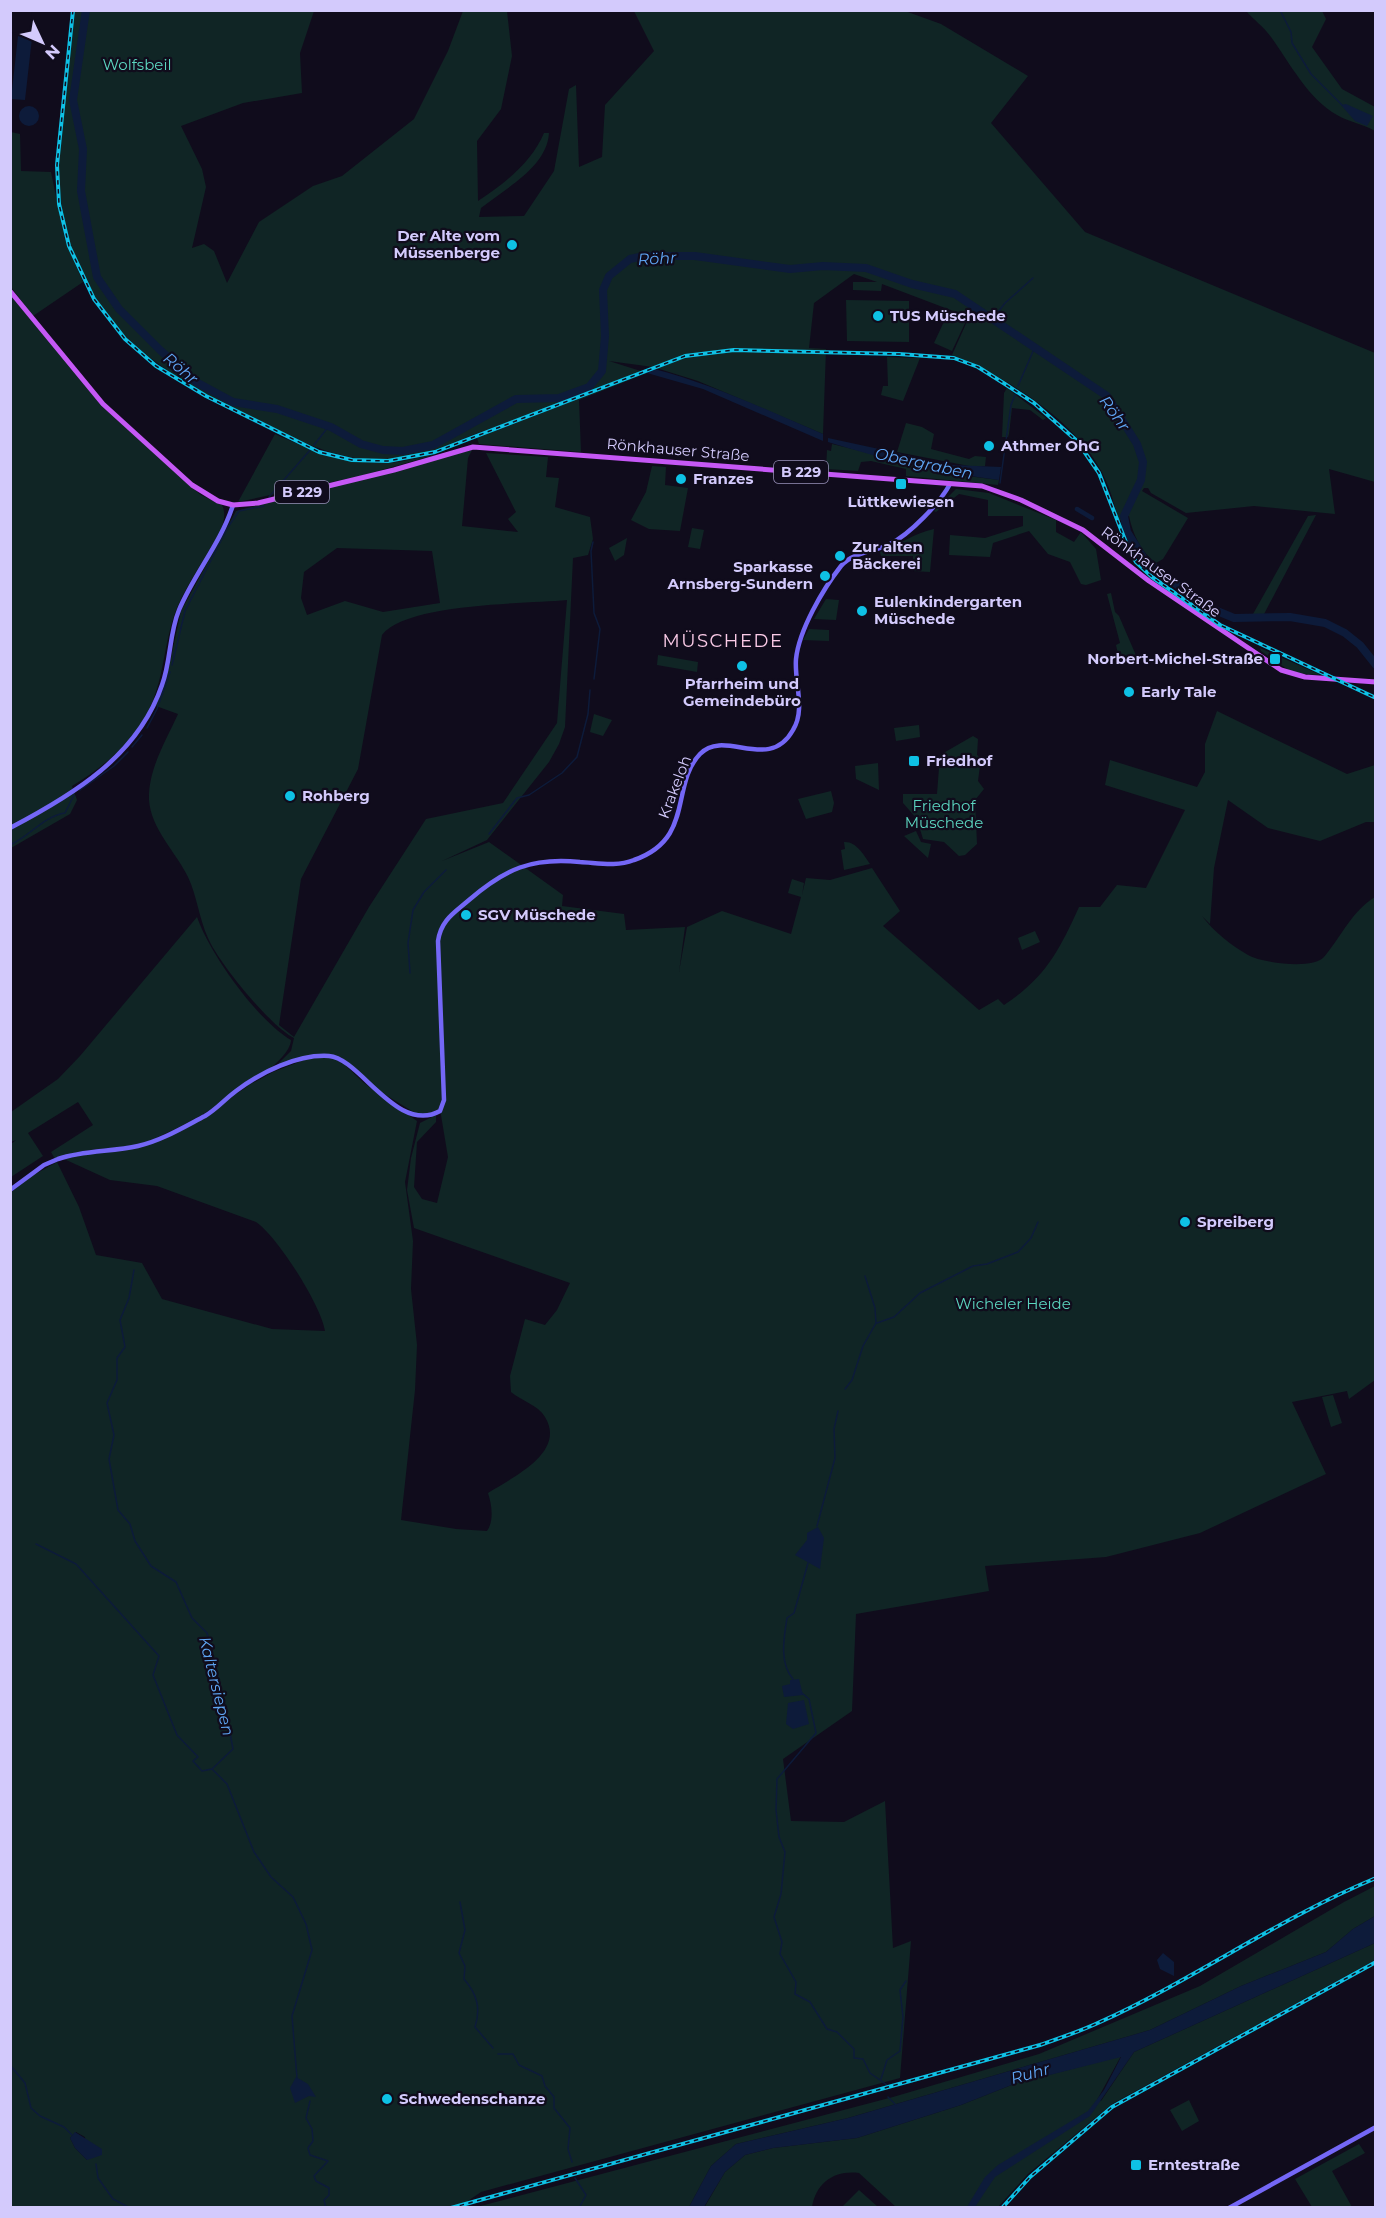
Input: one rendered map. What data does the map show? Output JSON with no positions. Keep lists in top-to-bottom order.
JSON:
{
  "streets": {
    "main road": ["Rönkhauser Straße", "B 229"],
    "street": ["Krakeloh"]
  },
  "crossings": [
    ["Rönkhauser Straße", "Krakeloh"]
  ],
  "districts": ["MÜSCHEDE"],
  "water": [
    "Röhr",
    "Obergraben",
    "Kaltersiepen",
    "Ruhr"
  ],
  "parks": ["Wolfsbeil", "Friedhof Müschede", "Wicheler Heide"],
  "places": {
    "other": [
      "Der Alte vom Müssenberge",
      "TUS Müschede",
      "Athmer OhG",
      "Franzes",
      "Zur alten Bäckerei",
      "Sparkasse Arnsberg-Sundern",
      "Eulenkindergarten Müschede",
      "Pfarrheim und Gemeindebüro",
      "Early Tale",
      "Rohberg",
      "SGV Müschede",
      "Spreiberg",
      "Schwedenschanze"
    ],
    "transit": [
      "Lüttkewiesen",
      "Norbert-Michel-Straße",
      "Friedhof",
      "Erntestraße"
    ]
  },
  "north": "bottom right"
}
